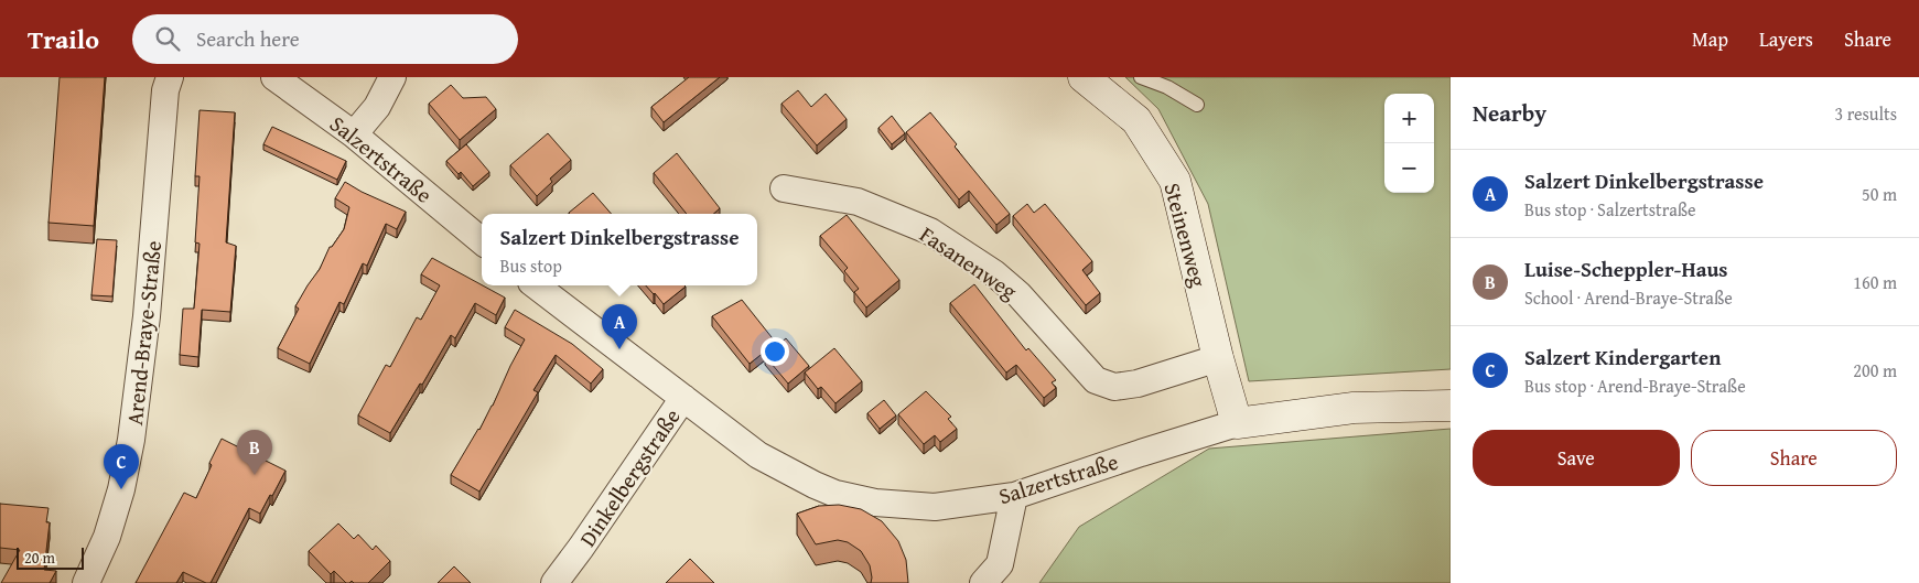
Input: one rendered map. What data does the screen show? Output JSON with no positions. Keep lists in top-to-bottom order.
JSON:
{
  "streets": {
    "street": [
      "Salzertstraße",
      "Steinenweg",
      "Fasanenweg",
      "Arend-Braye-Straße",
      "Dinkelbergstraße"
    ]
  },
  "crossings": [
    ["Salzertstraße", "Steinenweg"],
    ["Salzertstraße", "Dinkelbergstraße"],
    ["Steinenweg", "Fasanenweg"]
  ],
  "scale_bar": "20 m",
  "page": {
    "header": "Trailo",
    "search": "Search here",
    "nav": ["Map", "Layers", "Share"],
    "heading": ["Nearby", "3 results"],
    "map_buttons": ["+", "−"],
    "list": [
      {
        "mark": "A",
        "name": "Salzert Dinkelbergstrasse",
        "note": "Bus stop · Salzertstraße",
        "value": "50 m"
      },
      {
        "mark": "B",
        "name": "Luise‑Scheppler‑Haus",
        "note": "School · Arend-Braye-Straße",
        "value": "160 m"
      },
      {
        "mark": "C",
        "name": "Salzert Kindergarten",
        "note": "Bus stop · Arend-Braye-Straße",
        "value": "200 m"
      }
    ],
    "popup": ["Salzert Dinkelbergstrasse", "Bus stop"],
    "pins": ["A", "B", "C"],
    "buttons": ["Save", "Share"],
    "scale": "20 m"
  }
}
